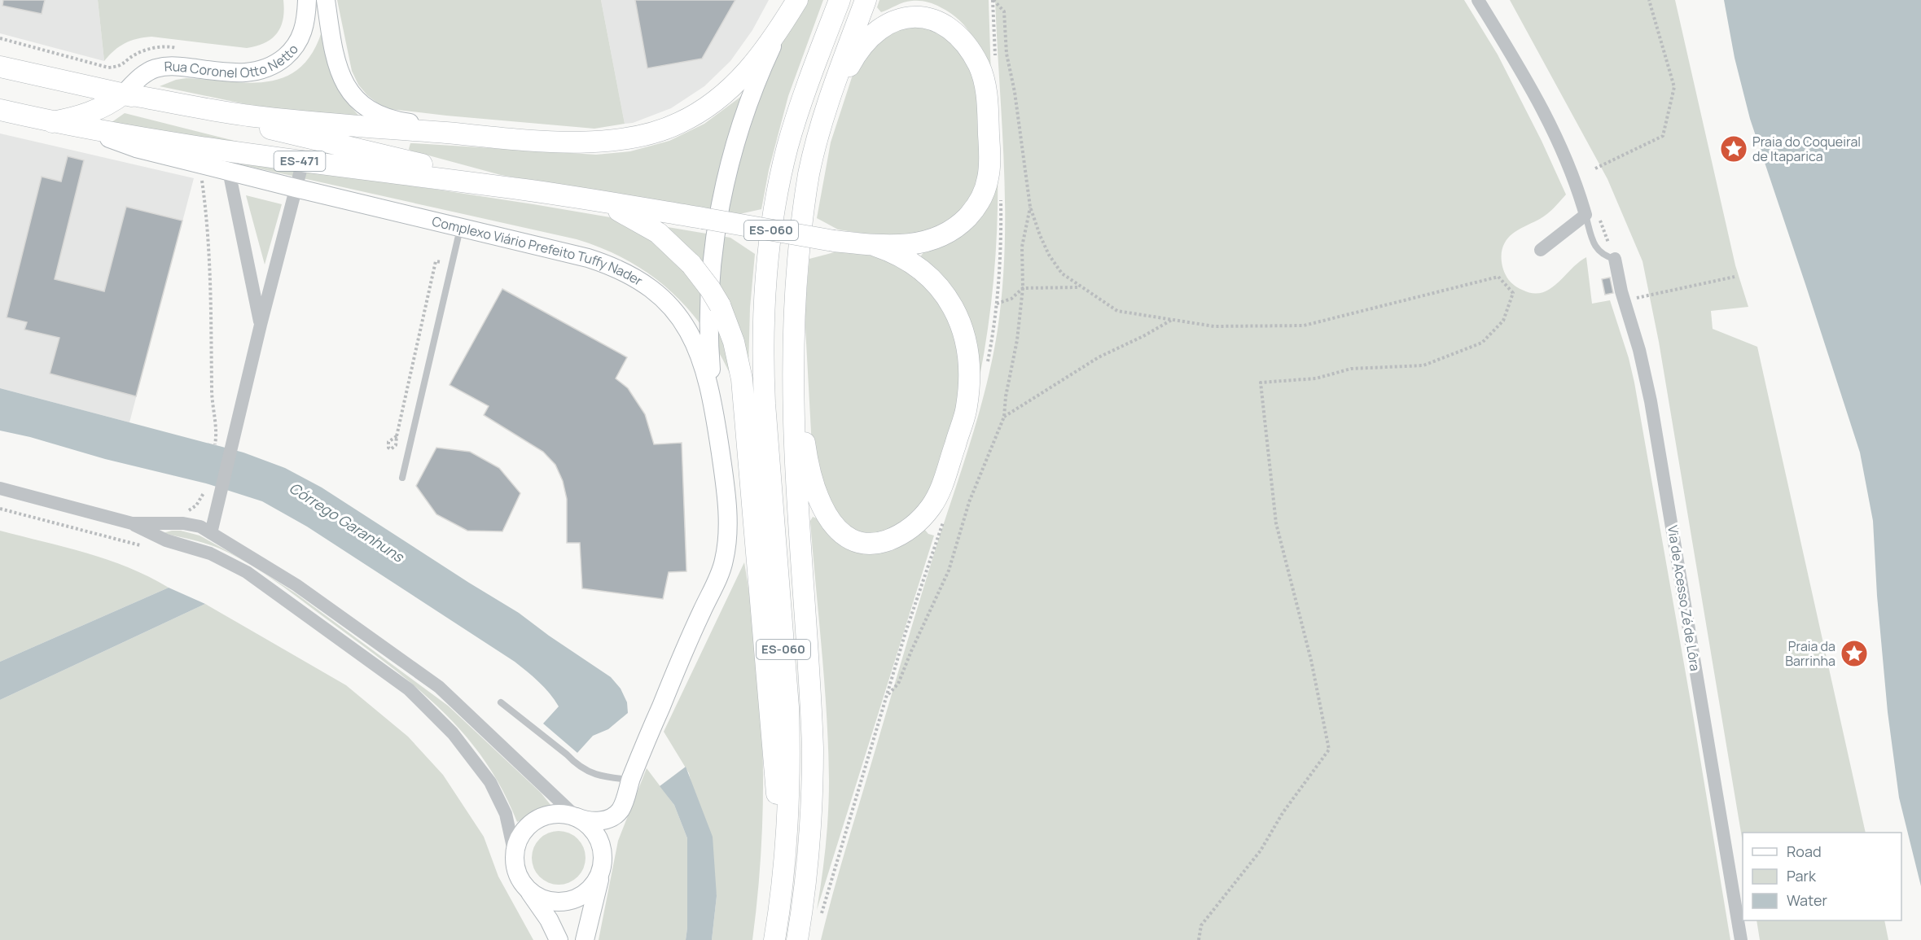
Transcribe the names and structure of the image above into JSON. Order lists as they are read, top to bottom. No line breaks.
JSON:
{"streets":{"main road":["Rua Coronel Otto Netto","ES-471","ES-060","Complexo Viário Prefeito Tuffy Nader"],"street":["Via de Acesso Zé de Lôra"]},"crossings":[["Rua Coronel Otto Netto","ES-471"],["ES-471","Complexo Viário Prefeito Tuffy Nader"]],"water":["Córrego Garanhuns"],"places":{"place":["Praia do Coqueiral de Itaparica","Praia da Barrinha"]},"legend":["Road","Park","Water"]}
